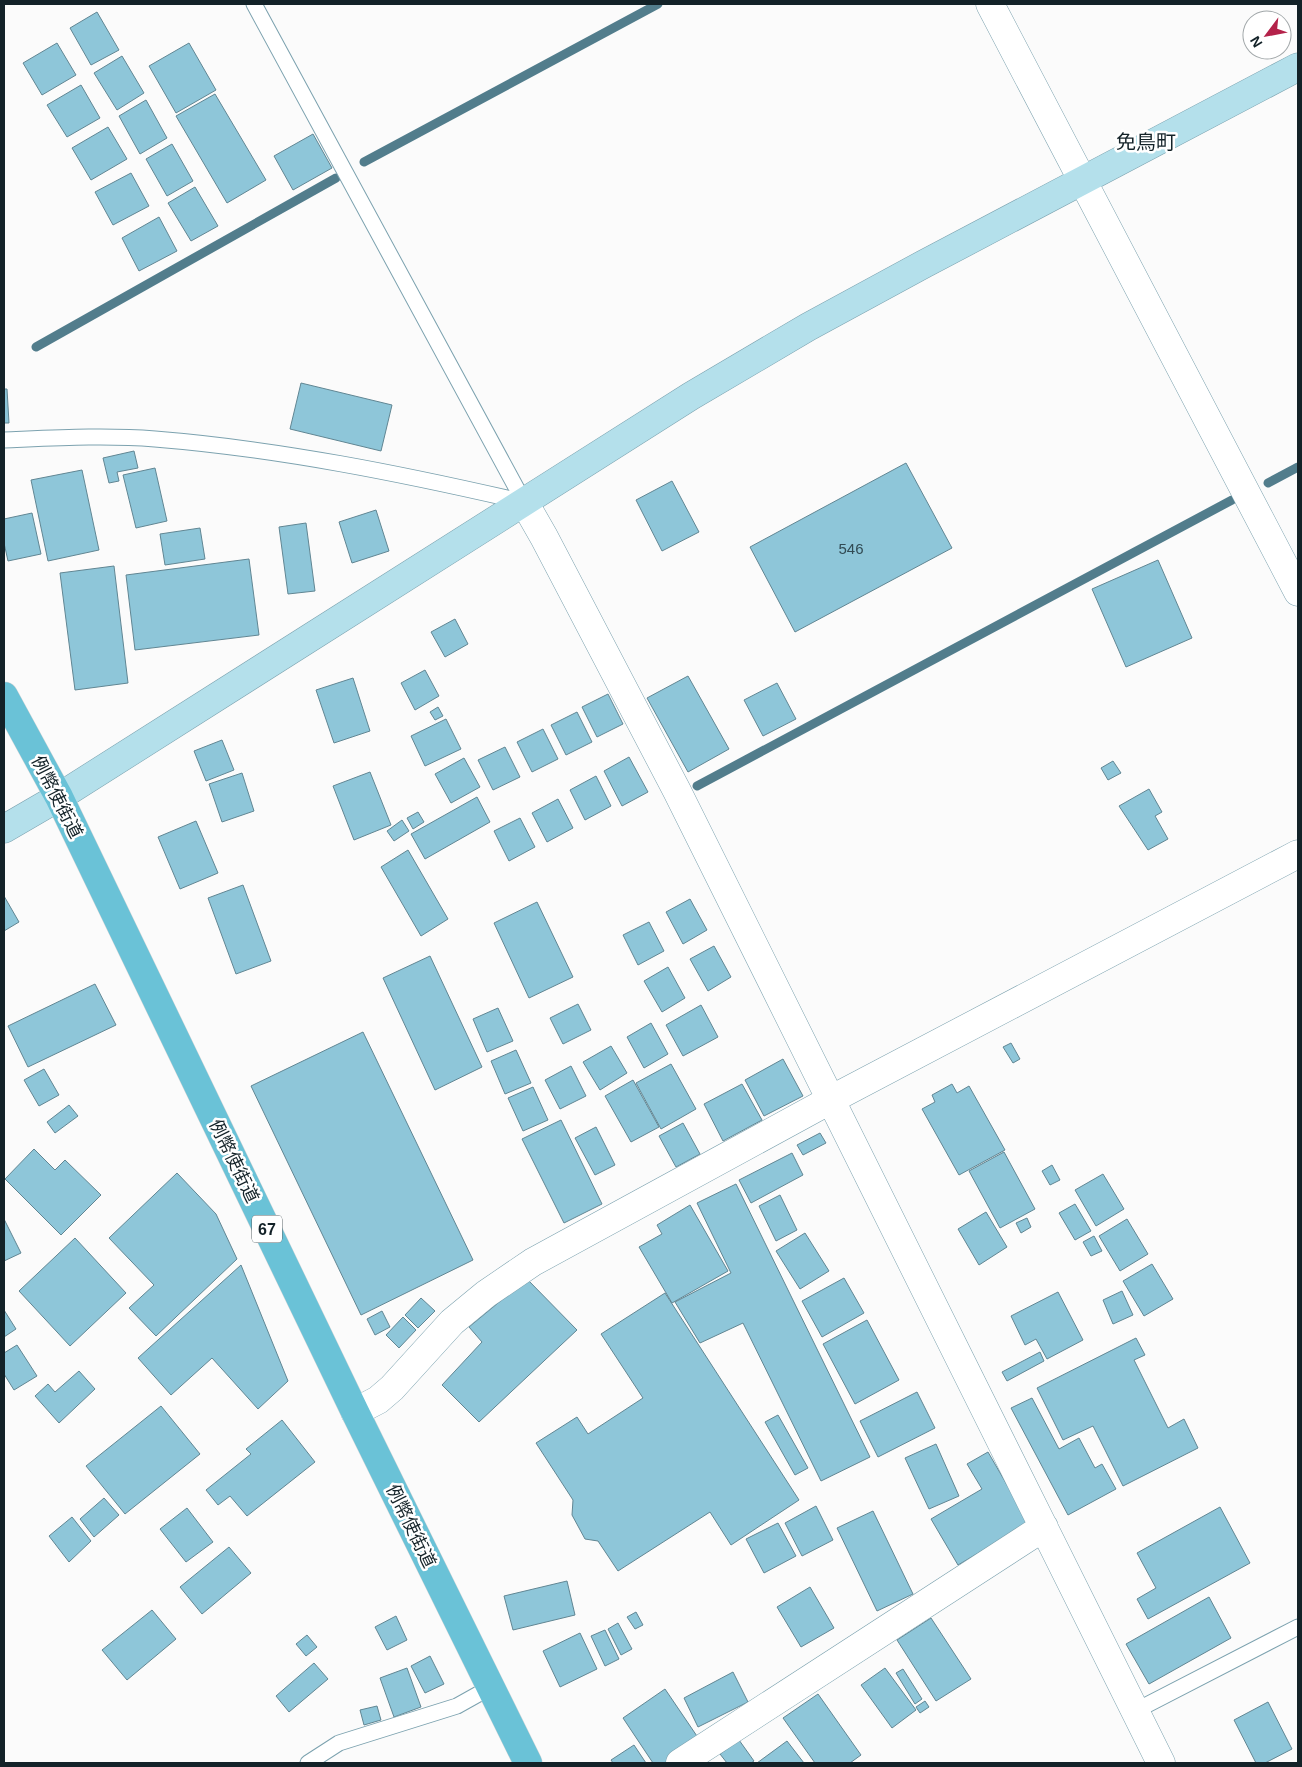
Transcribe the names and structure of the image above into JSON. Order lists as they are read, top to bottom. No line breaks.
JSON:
{"streets":{"main road":["例幣使街道","67"]},"districts":["免鳥町"],"house_numbers":["546"],"north":"bottom left"}
